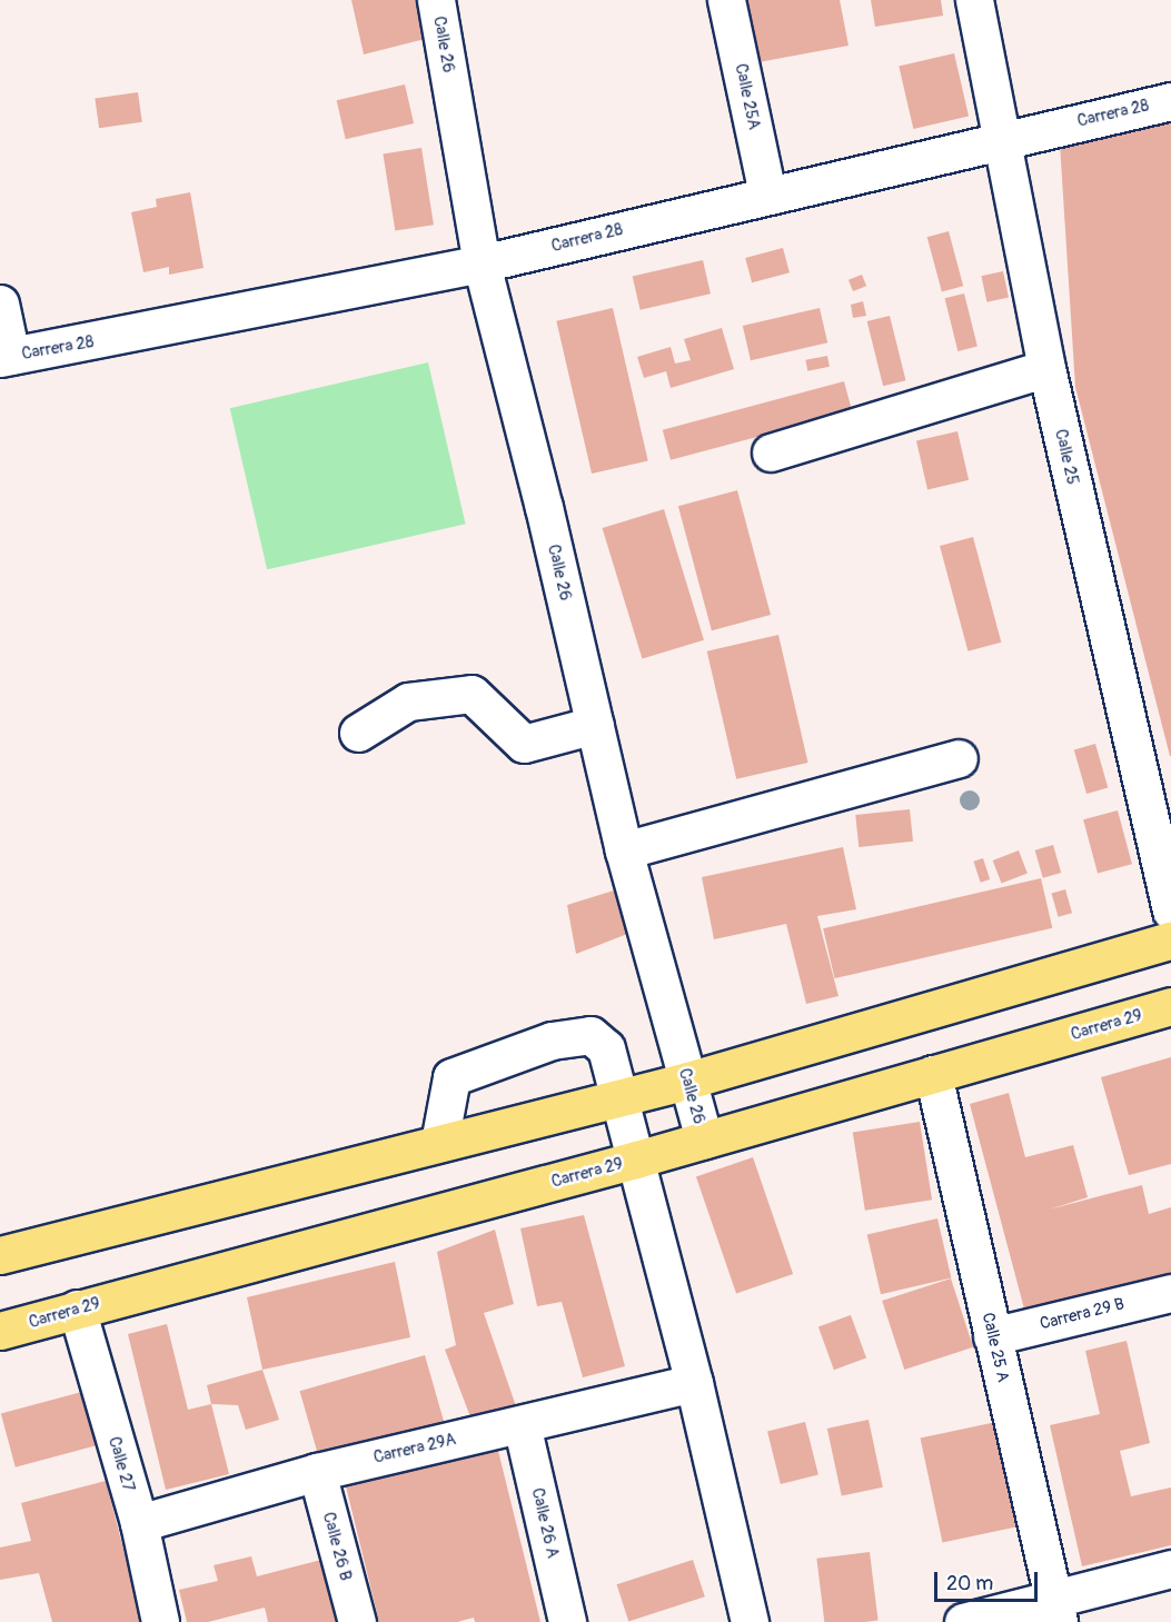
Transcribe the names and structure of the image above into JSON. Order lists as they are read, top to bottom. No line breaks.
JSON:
{"streets":{"main road":["Carrera 29"],"street":["Calle 26","Calle 25A","Carrera 28","Calle 25","Carrera 29 B","Calle 25 A","Carrera 29A","Calle 27","Calle 26 A","Calle 26 B"]},"crossings":[["Calle 26","Carrera 28"],["Calle 26","Carrera 29"],["Calle 25A","Carrera 28"],["Carrera 28","Calle 25"],["Carrera 29","Calle 25 A"],["Carrera 29","Calle 27"],["Carrera 29 B","Calle 25 A"],["Carrera 29A","Calle 27"],["Carrera 29A","Calle 26 A"],["Carrera 29A","Calle 26 B"]],"scale_bar":"20 m"}
